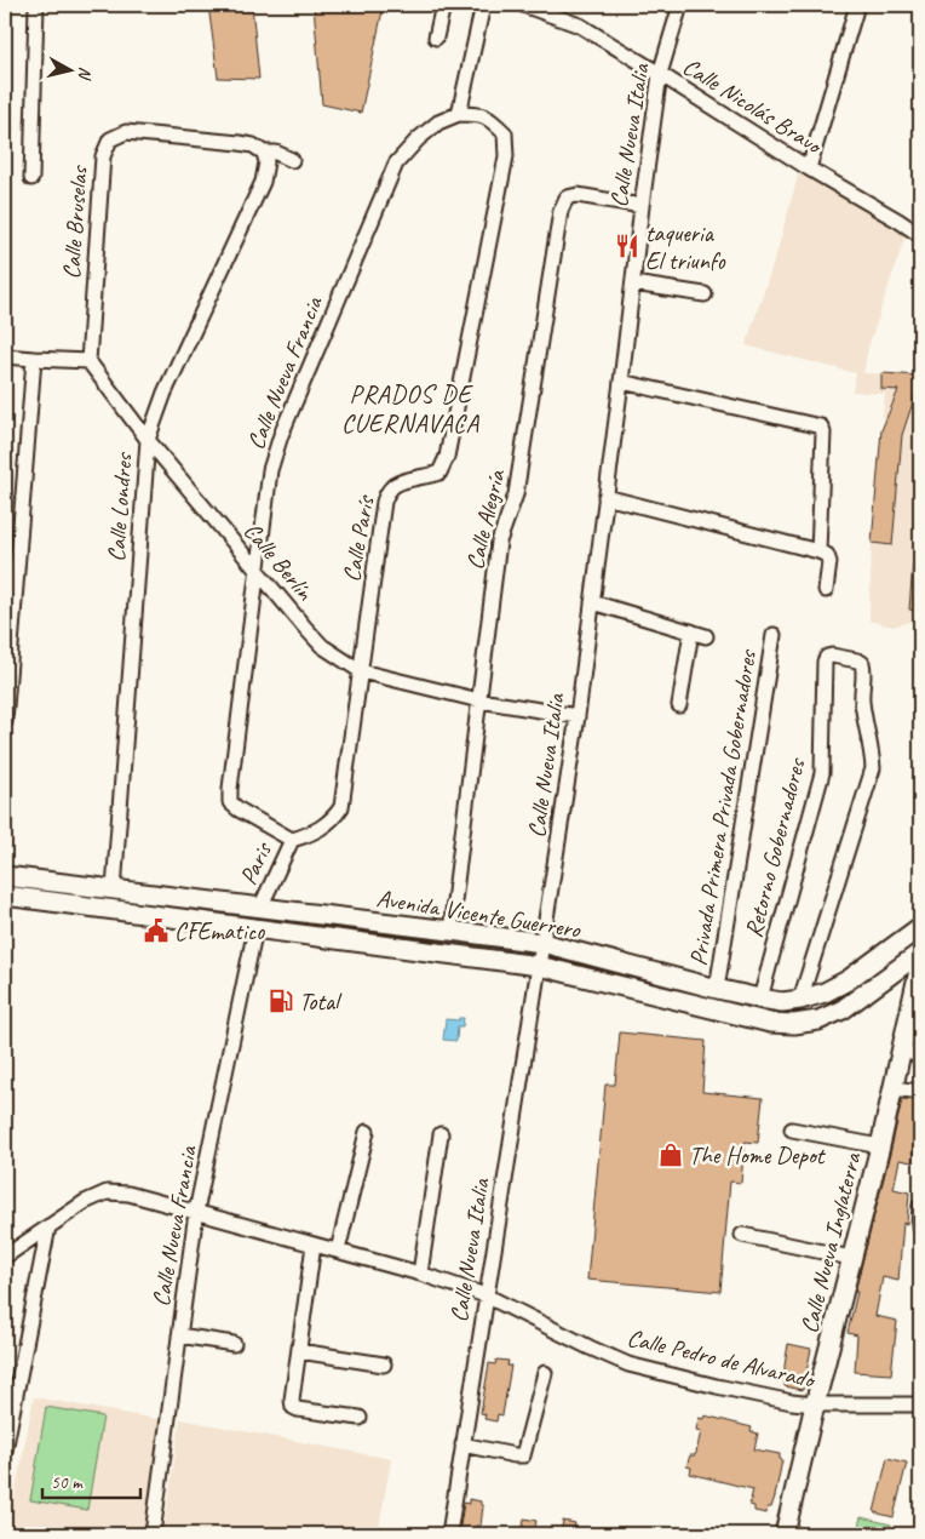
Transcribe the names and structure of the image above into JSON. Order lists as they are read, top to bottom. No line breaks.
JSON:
{"streets":{"main road":["Avenida Vicente Guerrero","Calle Nueva Inglaterra"],"street":["Calle Nicolás Bravo","Calle Nueva Italia","Calle Bruselas","Calle Nueva Francia","Calle Londres","Calle Alegría","Calle París","Calle Berlín","Privada Primera Privada Gobernadores","Retorno Gobernadores","Paris","Calle Pedro de Alvarado"]},"crossings":[["Calle Nicolás Bravo","Calle Nueva Italia"],["Calle Nueva Italia","Calle Alegría"],["Calle Nueva Italia","Calle Berlín"],["Calle Nueva Italia","Avenida Vicente Guerrero"],["Calle Nueva Italia","Calle Pedro de Alvarado"],["Calle Bruselas","Calle Londres"],["Calle Bruselas","Calle Berlín"],["Calle Nueva Francia","Calle París"],["Calle Nueva Francia","Calle Berlín"],["Calle Nueva Francia","Paris"],["Calle Nueva Francia","Avenida Vicente Guerrero"],["Calle Nueva Francia","Calle Pedro de Alvarado"],["Calle Londres","Calle Berlín"],["Calle Londres","Avenida Vicente Guerrero"],["Calle Alegría","Calle Berlín"],["Calle Alegría","Avenida Vicente Guerrero"],["Calle París","Calle Berlín"],["Calle París","Paris"],["Privada Primera Privada Gobernadores","Avenida Vicente Guerrero"],["Retorno Gobernadores","Avenida Vicente Guerrero"],["Paris","Avenida Vicente Guerrero"],["Calle Nueva Inglaterra","Calle Pedro de Alvarado"]],"districts":["PRADOS DE CUERNAVACA"],"places":{"restaurant":["taqueria El triunfo"],"public building":["CFEmatico"],"fuel station":["Total"],"shop":["The Home Depot"]},"scale_bar":"50 m","north":"right"}
